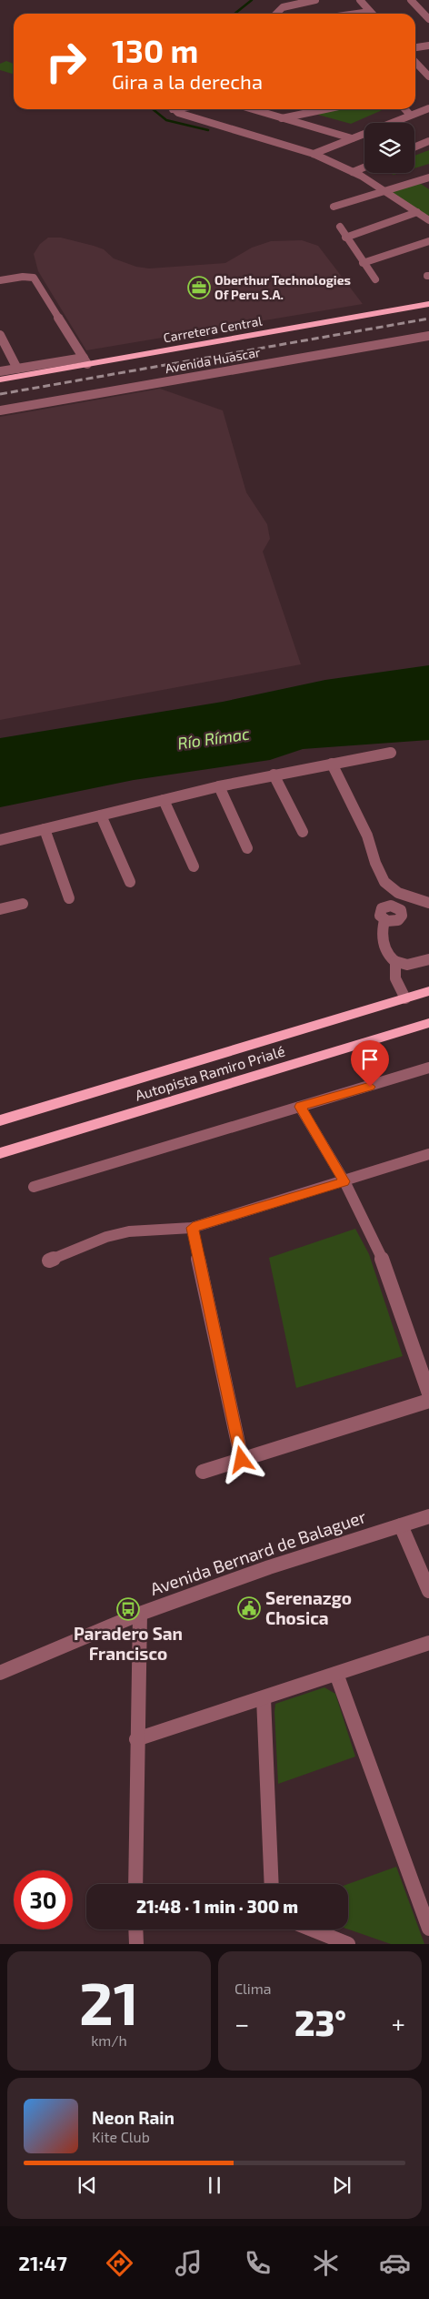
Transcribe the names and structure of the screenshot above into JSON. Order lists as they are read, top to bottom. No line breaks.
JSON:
{"streets":{"highway":["Carretera Central","Autopista Ramiro Prialé"],"street":["Avenida Huascar","Avenida Bernard de Balaguer"]},"water":["Río Rímac"],"places":{"office":["Oberthur Technologies Of Peru S.A."],"public building":["Serenazgo Chosica"],"bus stop":["Paradero San Francisco"]},"page":{"turn":["130 m","Gira a la derecha"],"limit":"30","trip":"21:48 · 1 min · 300 m","tile":[["21","km/h"],"Clima"],"heat":["−","23°","+"],"song":["Neon Rain","Kite Club"],"tabs":"21:47"}}
